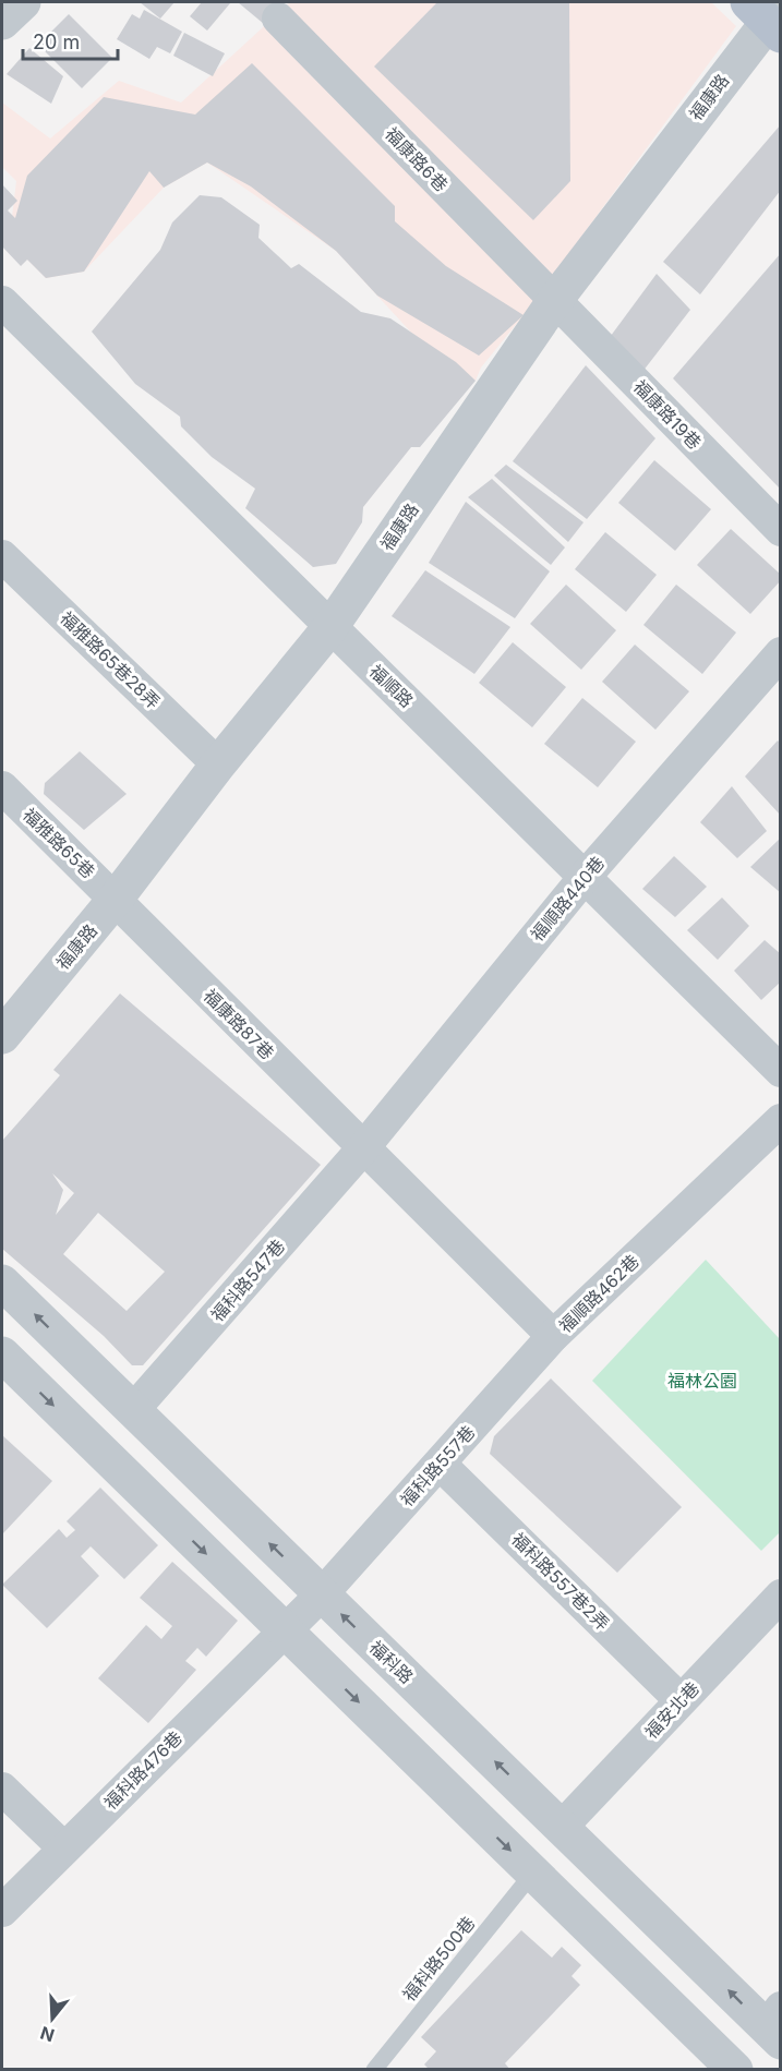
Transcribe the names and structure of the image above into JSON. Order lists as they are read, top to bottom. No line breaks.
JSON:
{"streets":{"street":["福康路","福康路6巷","福康路19巷","福雅路65巷28弄","福順路","福雅路65巷","福順路440巷","福康路87巷","福科路547巷","福順路462巷","福科路557巷","福科路557巷2弄","福科路","福安北巷","福科路476巷"],"lane":["福科路500巷"]},"crossings":[["福康路","福康路6巷"],["福康路","福康路19巷"],["福康路","福雅路65巷28弄"],["福康路","福順路"],["福康路","福雅路65巷"],["福康路","福康路87巷"],["福康路6巷","福康路19巷"],["福順路","福順路440巷"],["福雅路65巷","福康路87巷"],["福順路440巷","福康路87巷"],["福順路440巷","福科路547巷"],["福順路440巷","福順路462巷"],["福康路87巷","福科路547巷"],["福康路87巷","福順路462巷"],["福科路547巷","福順路462巷"],["福科路547巷","福科路"],["福順路462巷","福科路557巷"],["福科路557巷","福科路557巷2弄"],["福科路557巷","福科路"],["福科路557巷","福科路476巷"],["福科路557巷2弄","福安北巷"],["福科路","福安北巷"]],"parks":["福林公園"],"scale_bar":"20 m","north":"bottom"}
